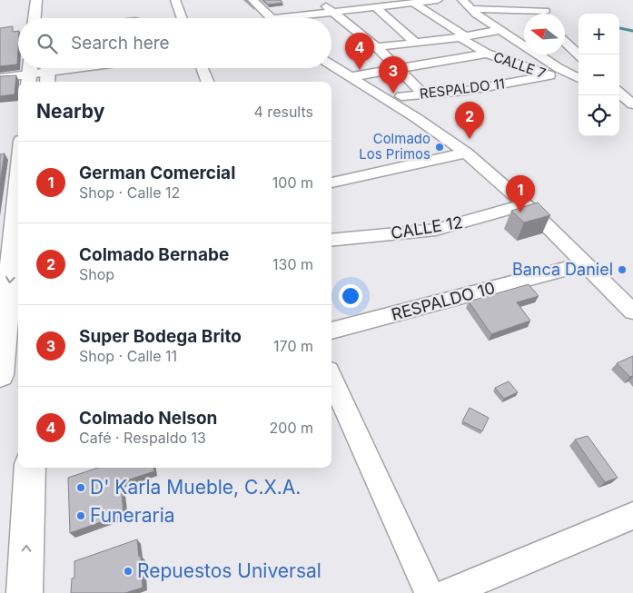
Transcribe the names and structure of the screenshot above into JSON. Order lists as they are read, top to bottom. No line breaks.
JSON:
{"streets":{"street":["CALLE 7","RESPALDO 11","CALLE 12","RESPALDO 10"]},"crossings":[["CALLE 7","RESPALDO 11"]],"places":["Colmado Los Primos","Banca Daniel","D' Karla Mueble, C.X.A.","Funeraria","Repuestos Universal"],"north":"left","page":{"map_buttons":["+","−"],"search":"Search here","pins":["4","3","2","1"],"heading":["Nearby","4 results"],"list":[{"mark":"1","name":"German Comercial","note":"Shop · Calle 12","value":"100 m"},{"mark":"2","name":"Colmado Bernabe","note":"Shop","value":"130 m"},{"mark":"3","name":"Super Bodega Brito","note":"Shop · Calle 11","value":"170 m"},{"mark":"4","name":"Colmado Nelson","note":"Café · Respaldo 13","value":"200 m"}]}}
